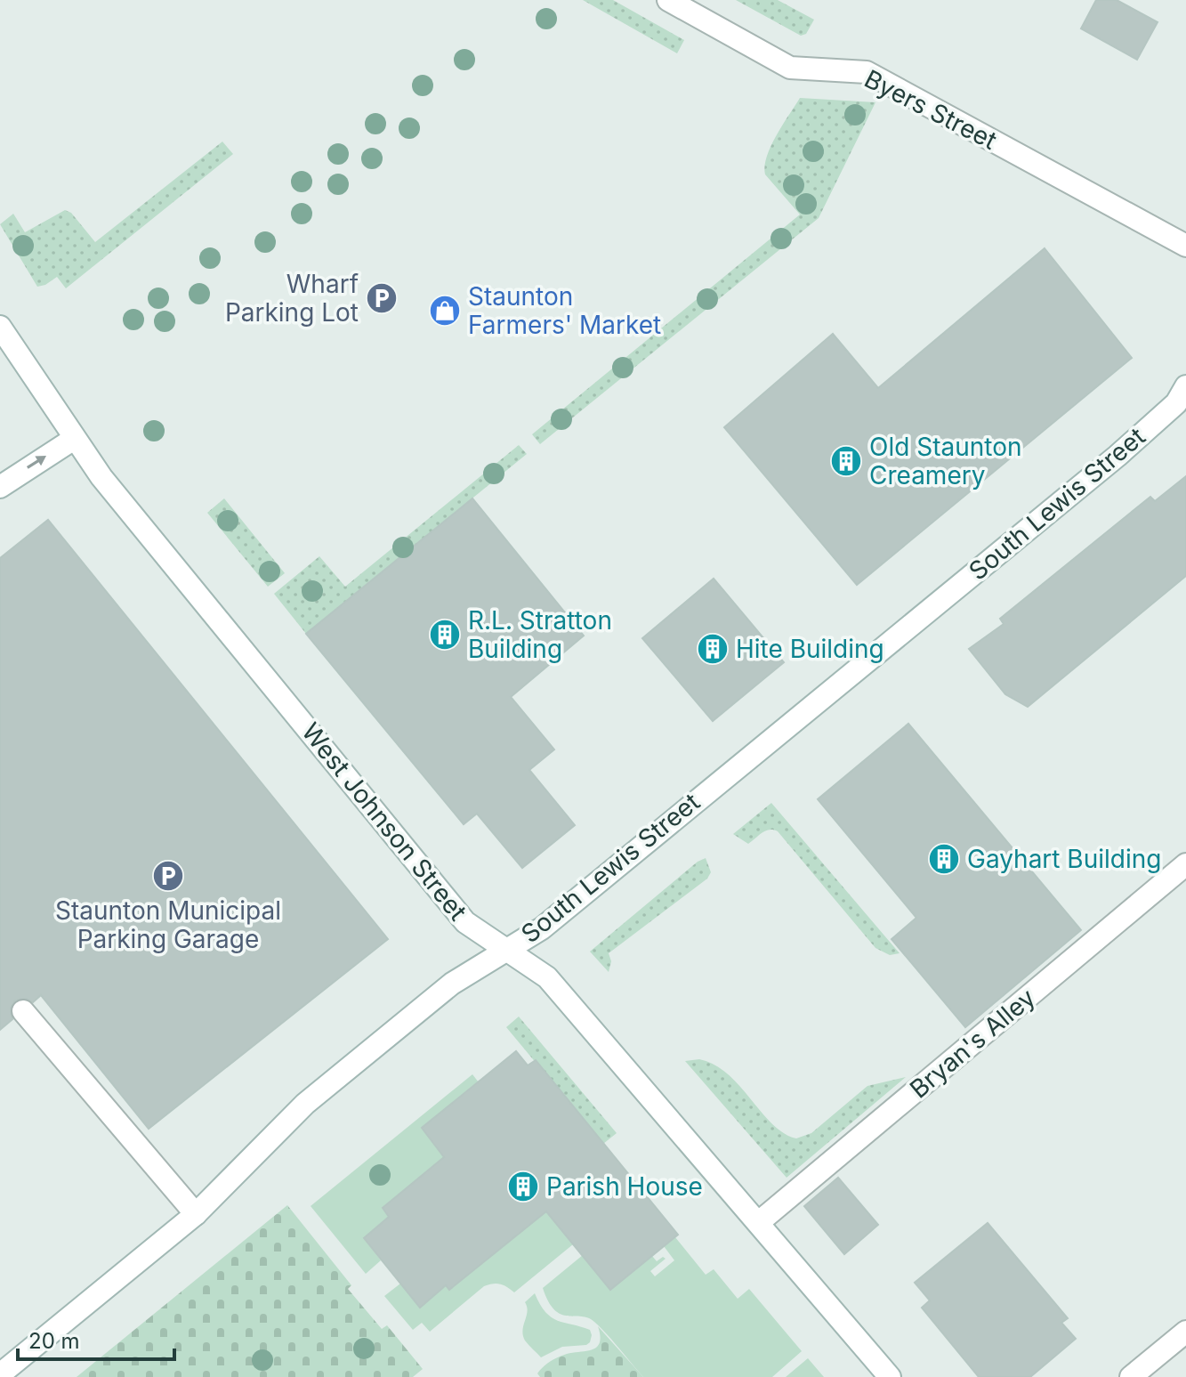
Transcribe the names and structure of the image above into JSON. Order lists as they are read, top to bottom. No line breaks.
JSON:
{"streets":{"main road":["Byers Street","South Lewis Street","West Johnson Street","Bryan's Alley"]},"crossings":[["South Lewis Street","West Johnson Street"],["West Johnson Street","Bryan's Alley"]],"places":{"parking":["Wharf Parking Lot","Staunton Municipal Parking Garage"],"shop":["Staunton Farmers' Market"],"building":["Old Staunton Creamery","R.L. Stratton Building","Hite Building","Gayhart Building","Parish House"]},"scale_bar":"20 m"}
